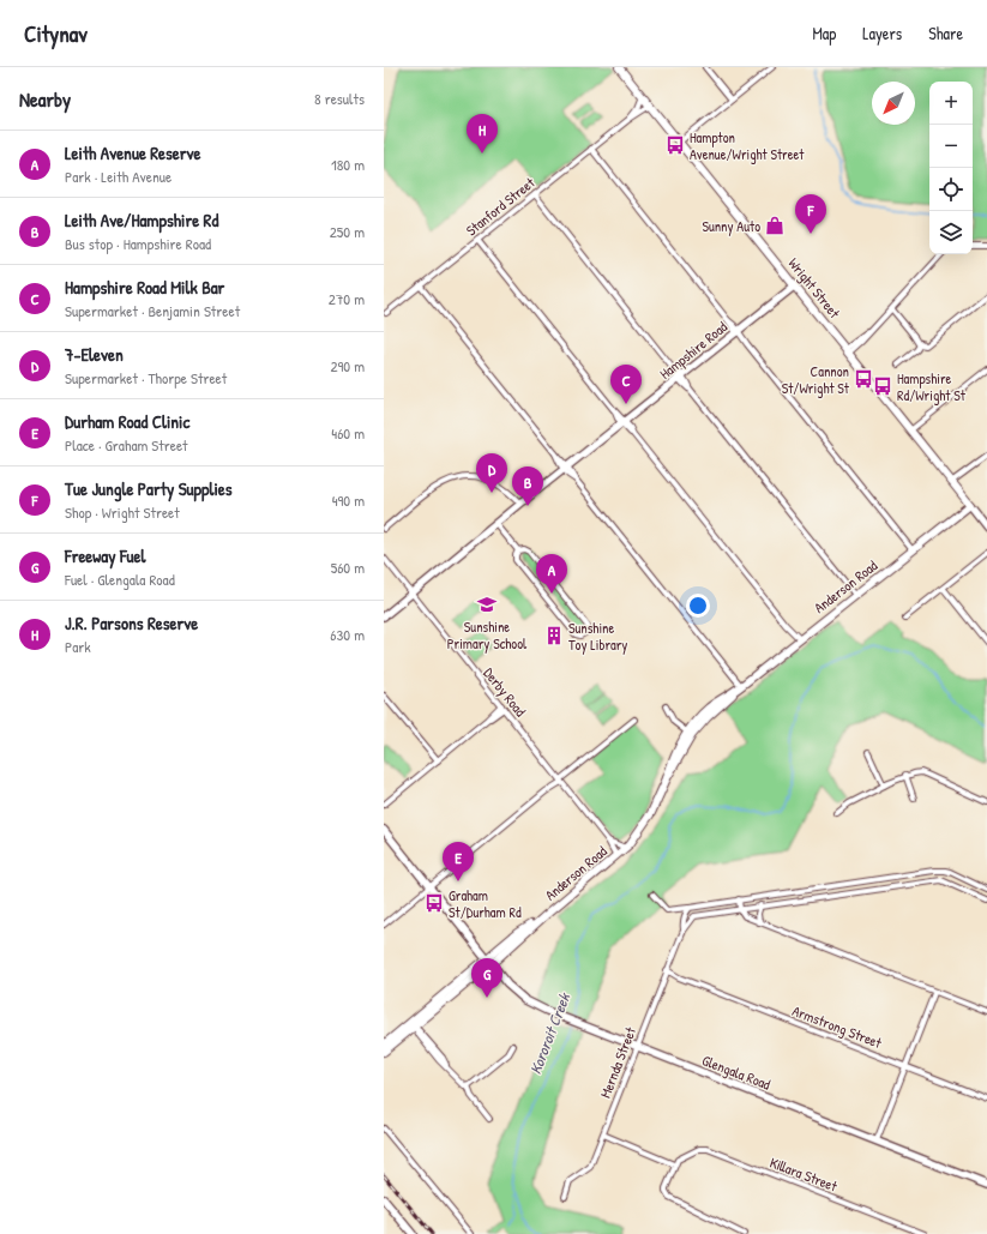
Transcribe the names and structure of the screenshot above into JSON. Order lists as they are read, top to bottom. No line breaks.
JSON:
{"streets":{"main road":["Wright Street","Anderson Road"],"street":["Stanford Street","Hampshire Road","Derby Road","Armstrong Street","Mernda Street","Glengala Road","Killara Street"]},"crossings":[["Stanford Street","Wright Street"],["Wright Street","Hampshire Road"],["Wright Street","Anderson Road"],["Hampshire Road","Derby Road"],["Anderson Road","Derby Road"],["Anderson Road","Glengala Road"],["Armstrong Street","Mernda Street"],["Mernda Street","Glengala Road"]],"water":["Kororoit Creek"],"places":{"bus stop":["Hampton Avenue/Wright Street","Cannon St/Wright St","Hampshire Rd/Wright St","Graham St/Durham Rd"],"shop":["Sunny Auto"],"school or university":["Sunshine Primary School"],"building":["Sunshine Toy Library"]},"north":"bottom left","page":{"header":"Citynav","nav":["Map","Layers","Share"],"heading":["Nearby","8 results"],"map_buttons":["+","−"],"pins":["H","F","C","D","B","A","E","G"],"list":[{"mark":"A","name":"Leith Avenue Reserve","note":"Park · Leith Avenue","value":"180 m"},{"mark":"B","name":"Leith Ave/Hampshire Rd","note":"Bus stop · Hampshire Road","value":"250 m"},{"mark":"C","name":"Hampshire Road Milk Bar","note":"Supermarket · Benjamin Street","value":"270 m"},{"mark":"D","name":"7-Eleven","note":"Supermarket · Thorpe Street","value":"290 m"},{"mark":"E","name":"Durham Road Clinic","note":"Place · Graham Street","value":"460 m"},{"mark":"F","name":"Tue Jungle Party Supplies","note":"Shop · Wright Street","value":"490 m"},{"mark":"G","name":"Freeway Fuel","note":"Fuel · Glengala Road","value":"560 m"},{"mark":"H","name":"J.R. Parsons Reserve","note":"Park","value":"630 m"}]}}
